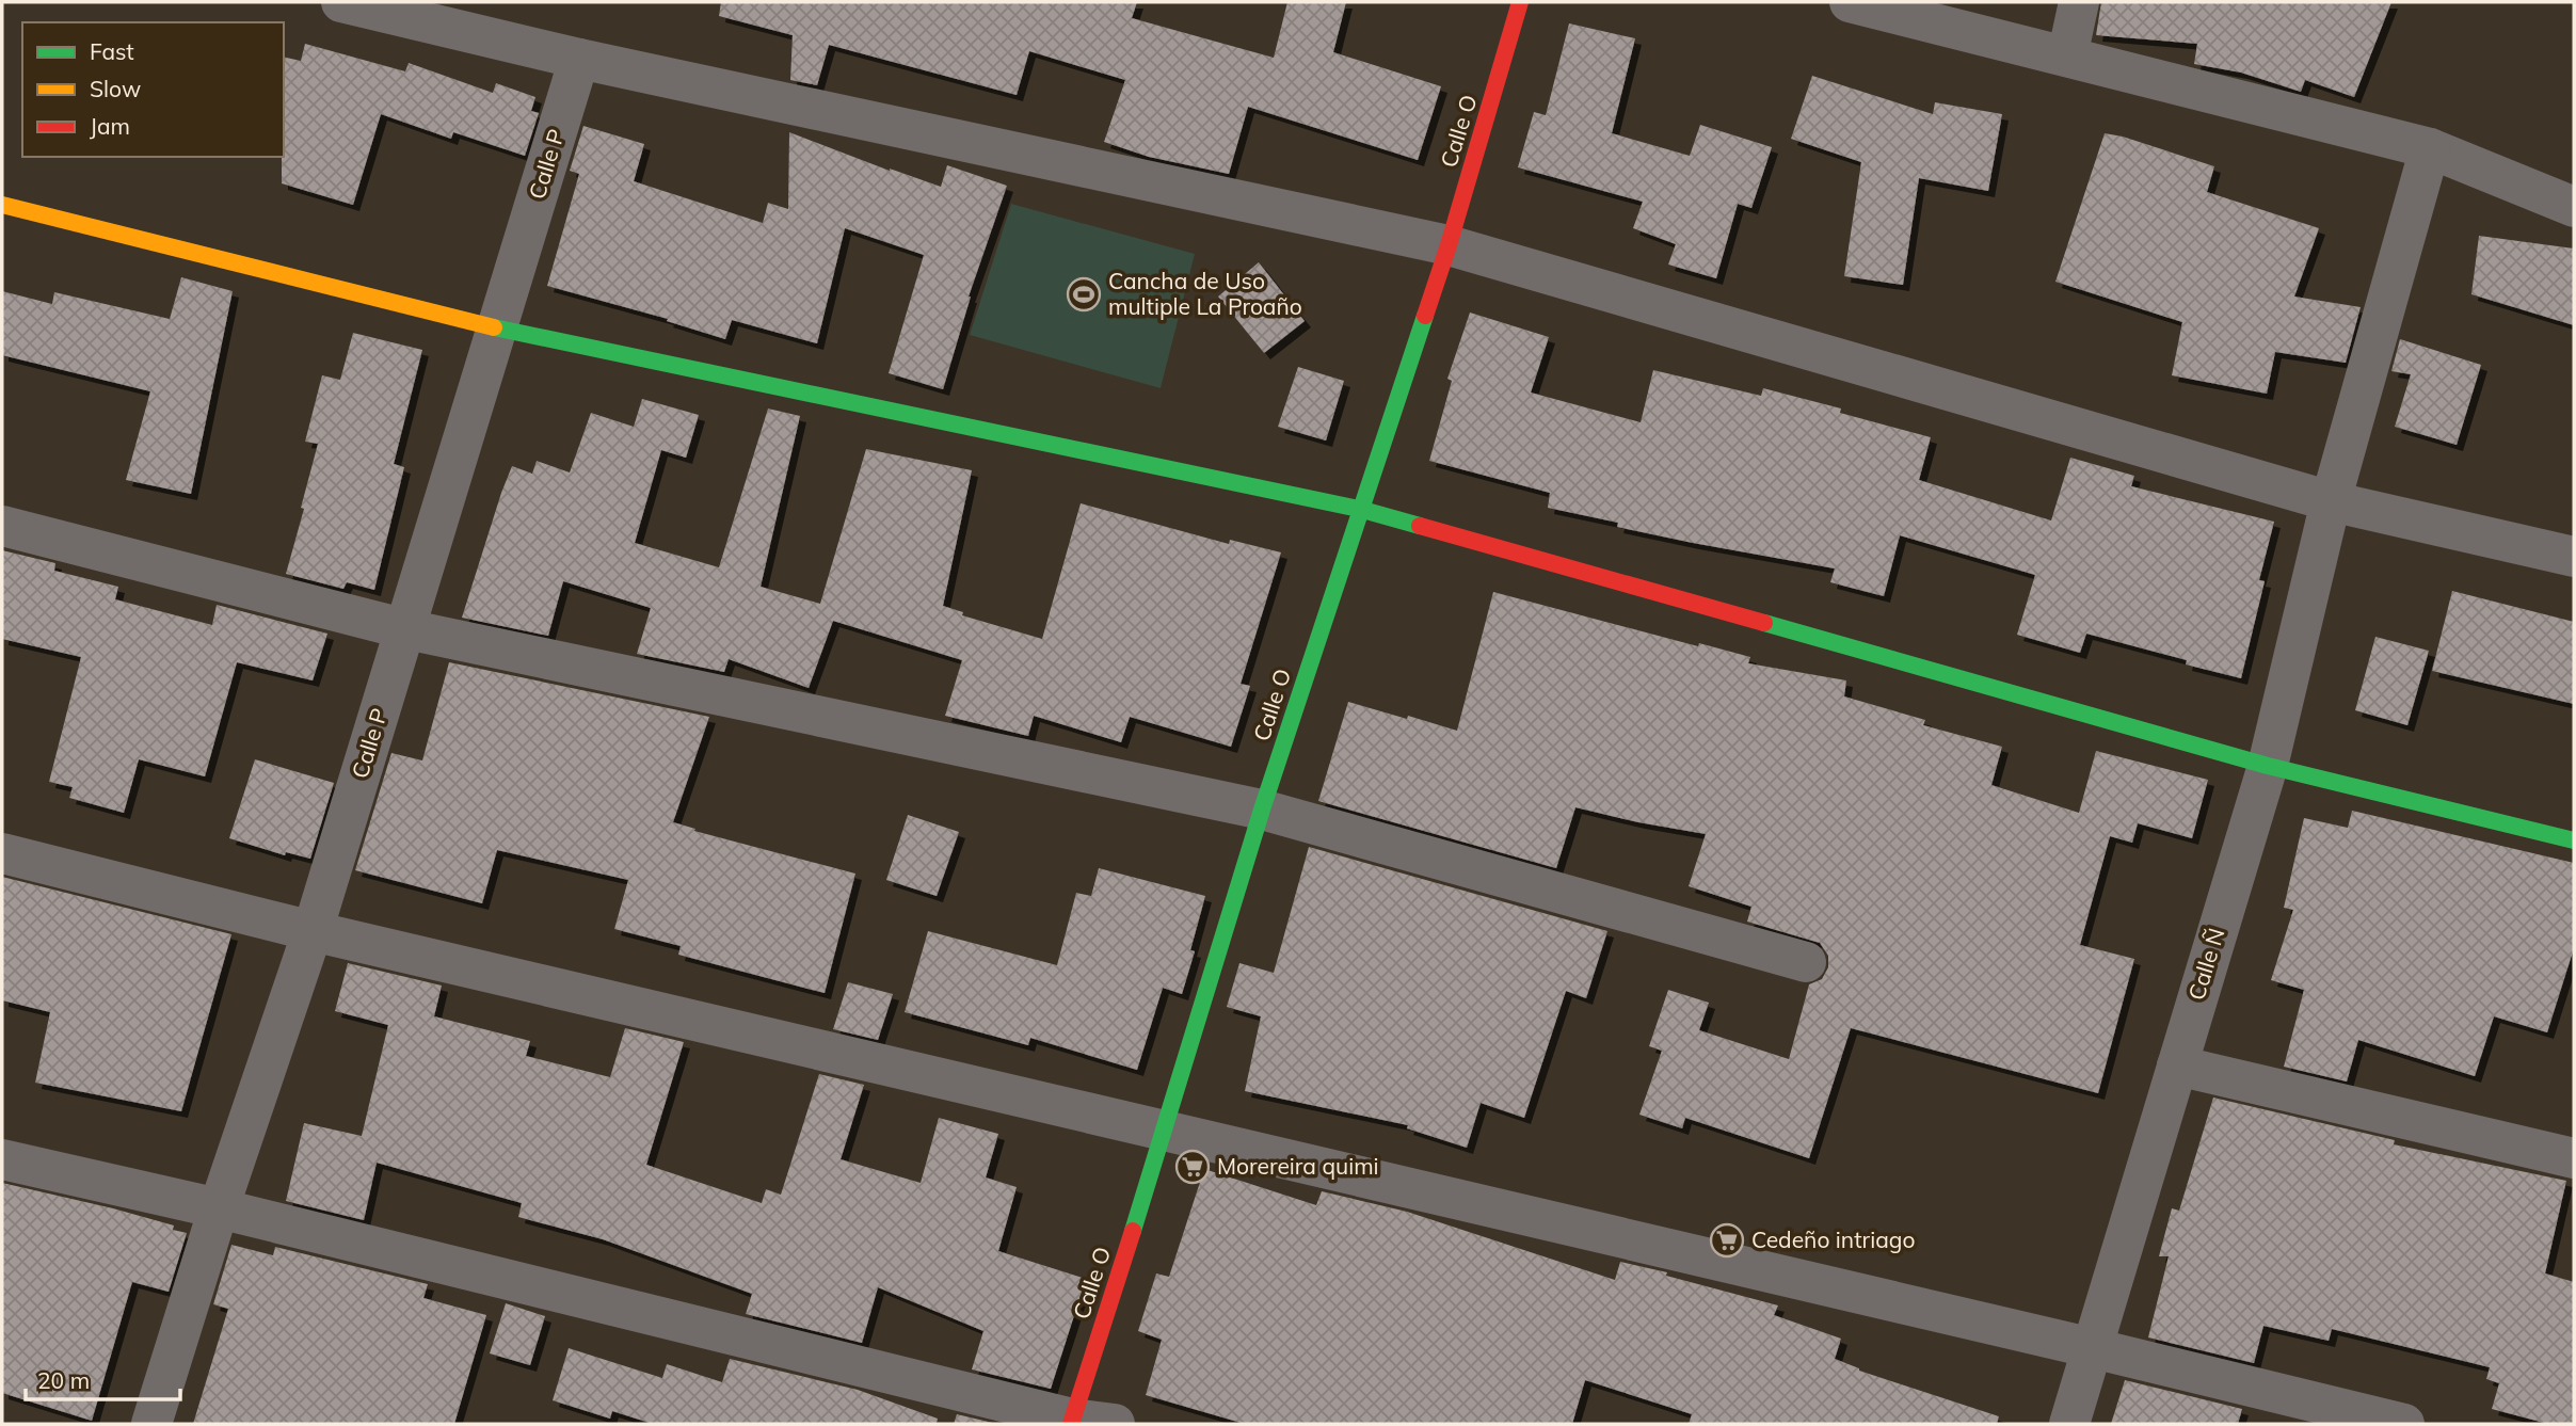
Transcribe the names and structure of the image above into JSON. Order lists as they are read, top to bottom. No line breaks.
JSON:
{"streets":{"street":["Calle O","Calle P","Calle Ñ"]},"places":{"sports":["Cancha de Uso multiple La Proaño"],"supermarket":["Morereira quimi","Cedeño intriago"]},"legend":["Fast","Slow","Jam"],"scale_bar":"20 m"}
